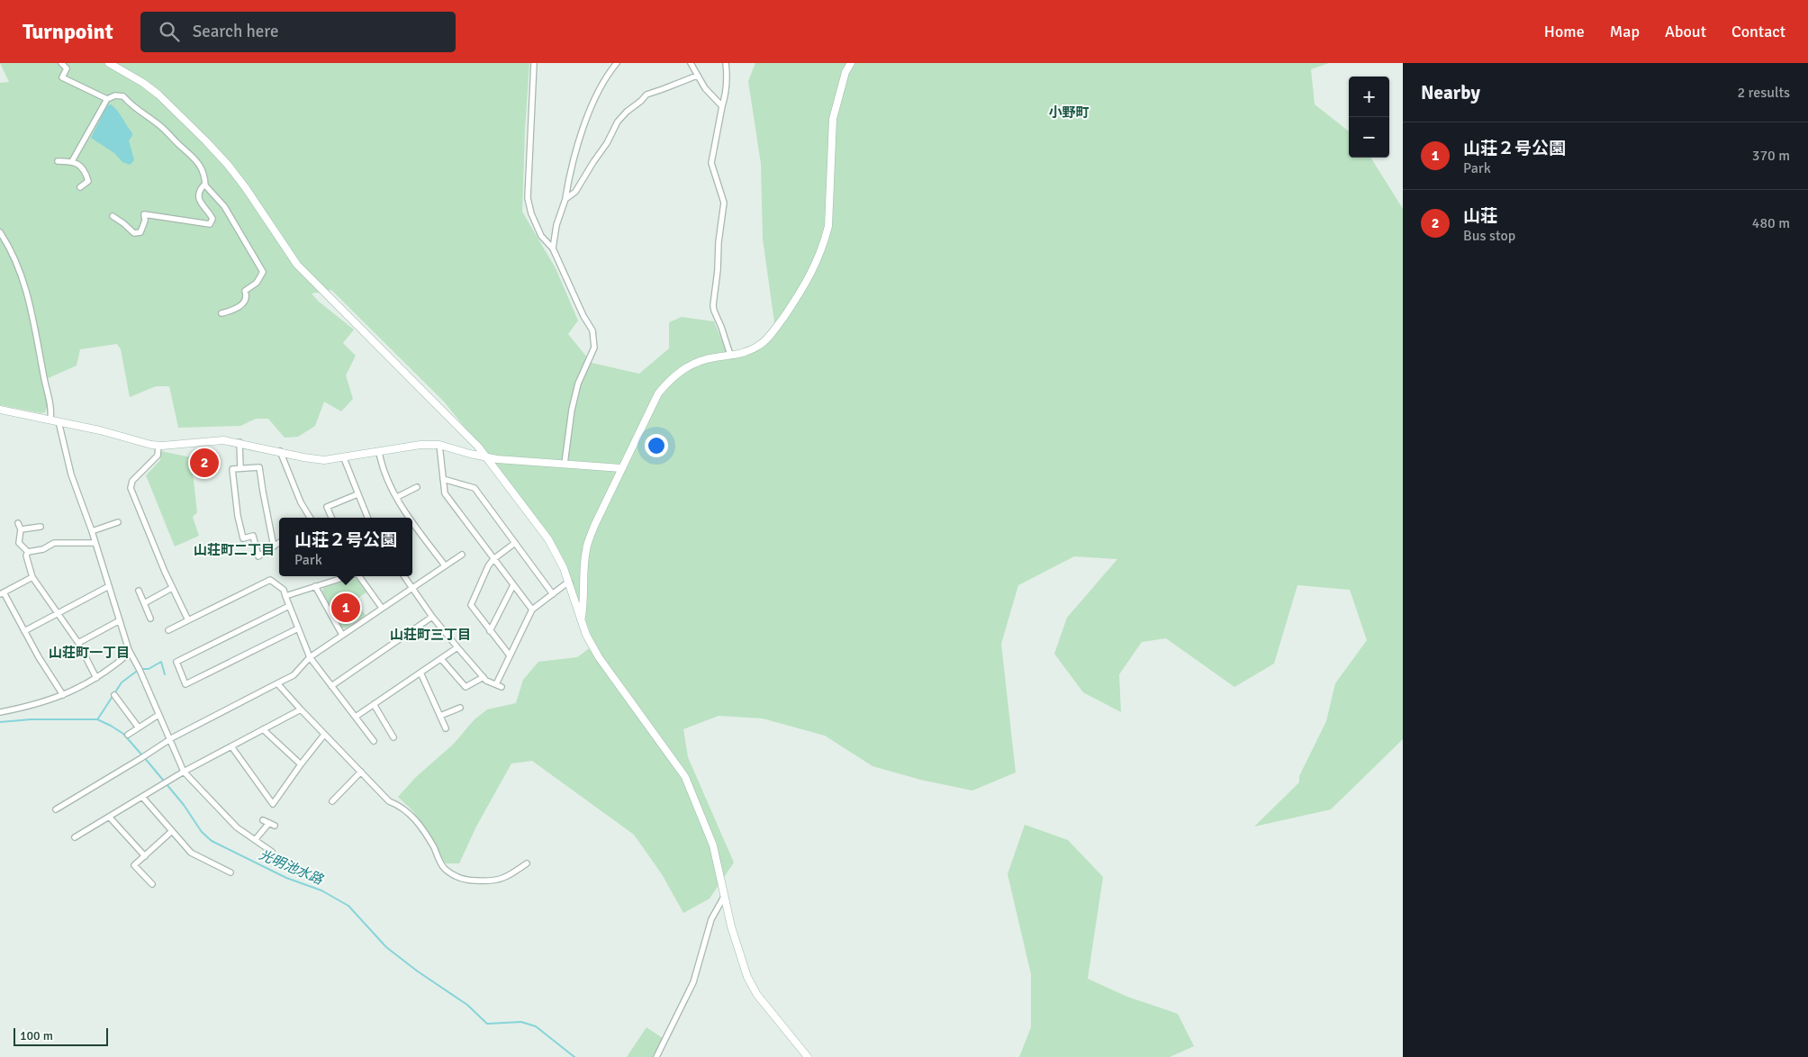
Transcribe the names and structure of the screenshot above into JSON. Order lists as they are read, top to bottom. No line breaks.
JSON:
{"districts":["小野町","山荘町二丁目","山荘町三丁目","山荘町一丁目"],"water":["光明池水路"],"scale_bar":"100 m","page":{"header":"Turnpoint","search":"Search here","nav":["Home","Map","About","Contact"],"heading":["Nearby","2 results"],"map_buttons":["+","−"],"list":[{"mark":"1","name":"山荘２号公園","note":"Park","value":"370 m"},{"mark":"2","name":"山荘","note":"Bus stop","value":"480 m"}],"pins":["2","1"],"popup":["山荘２号公園","Park"],"scale":"100 m"}}
